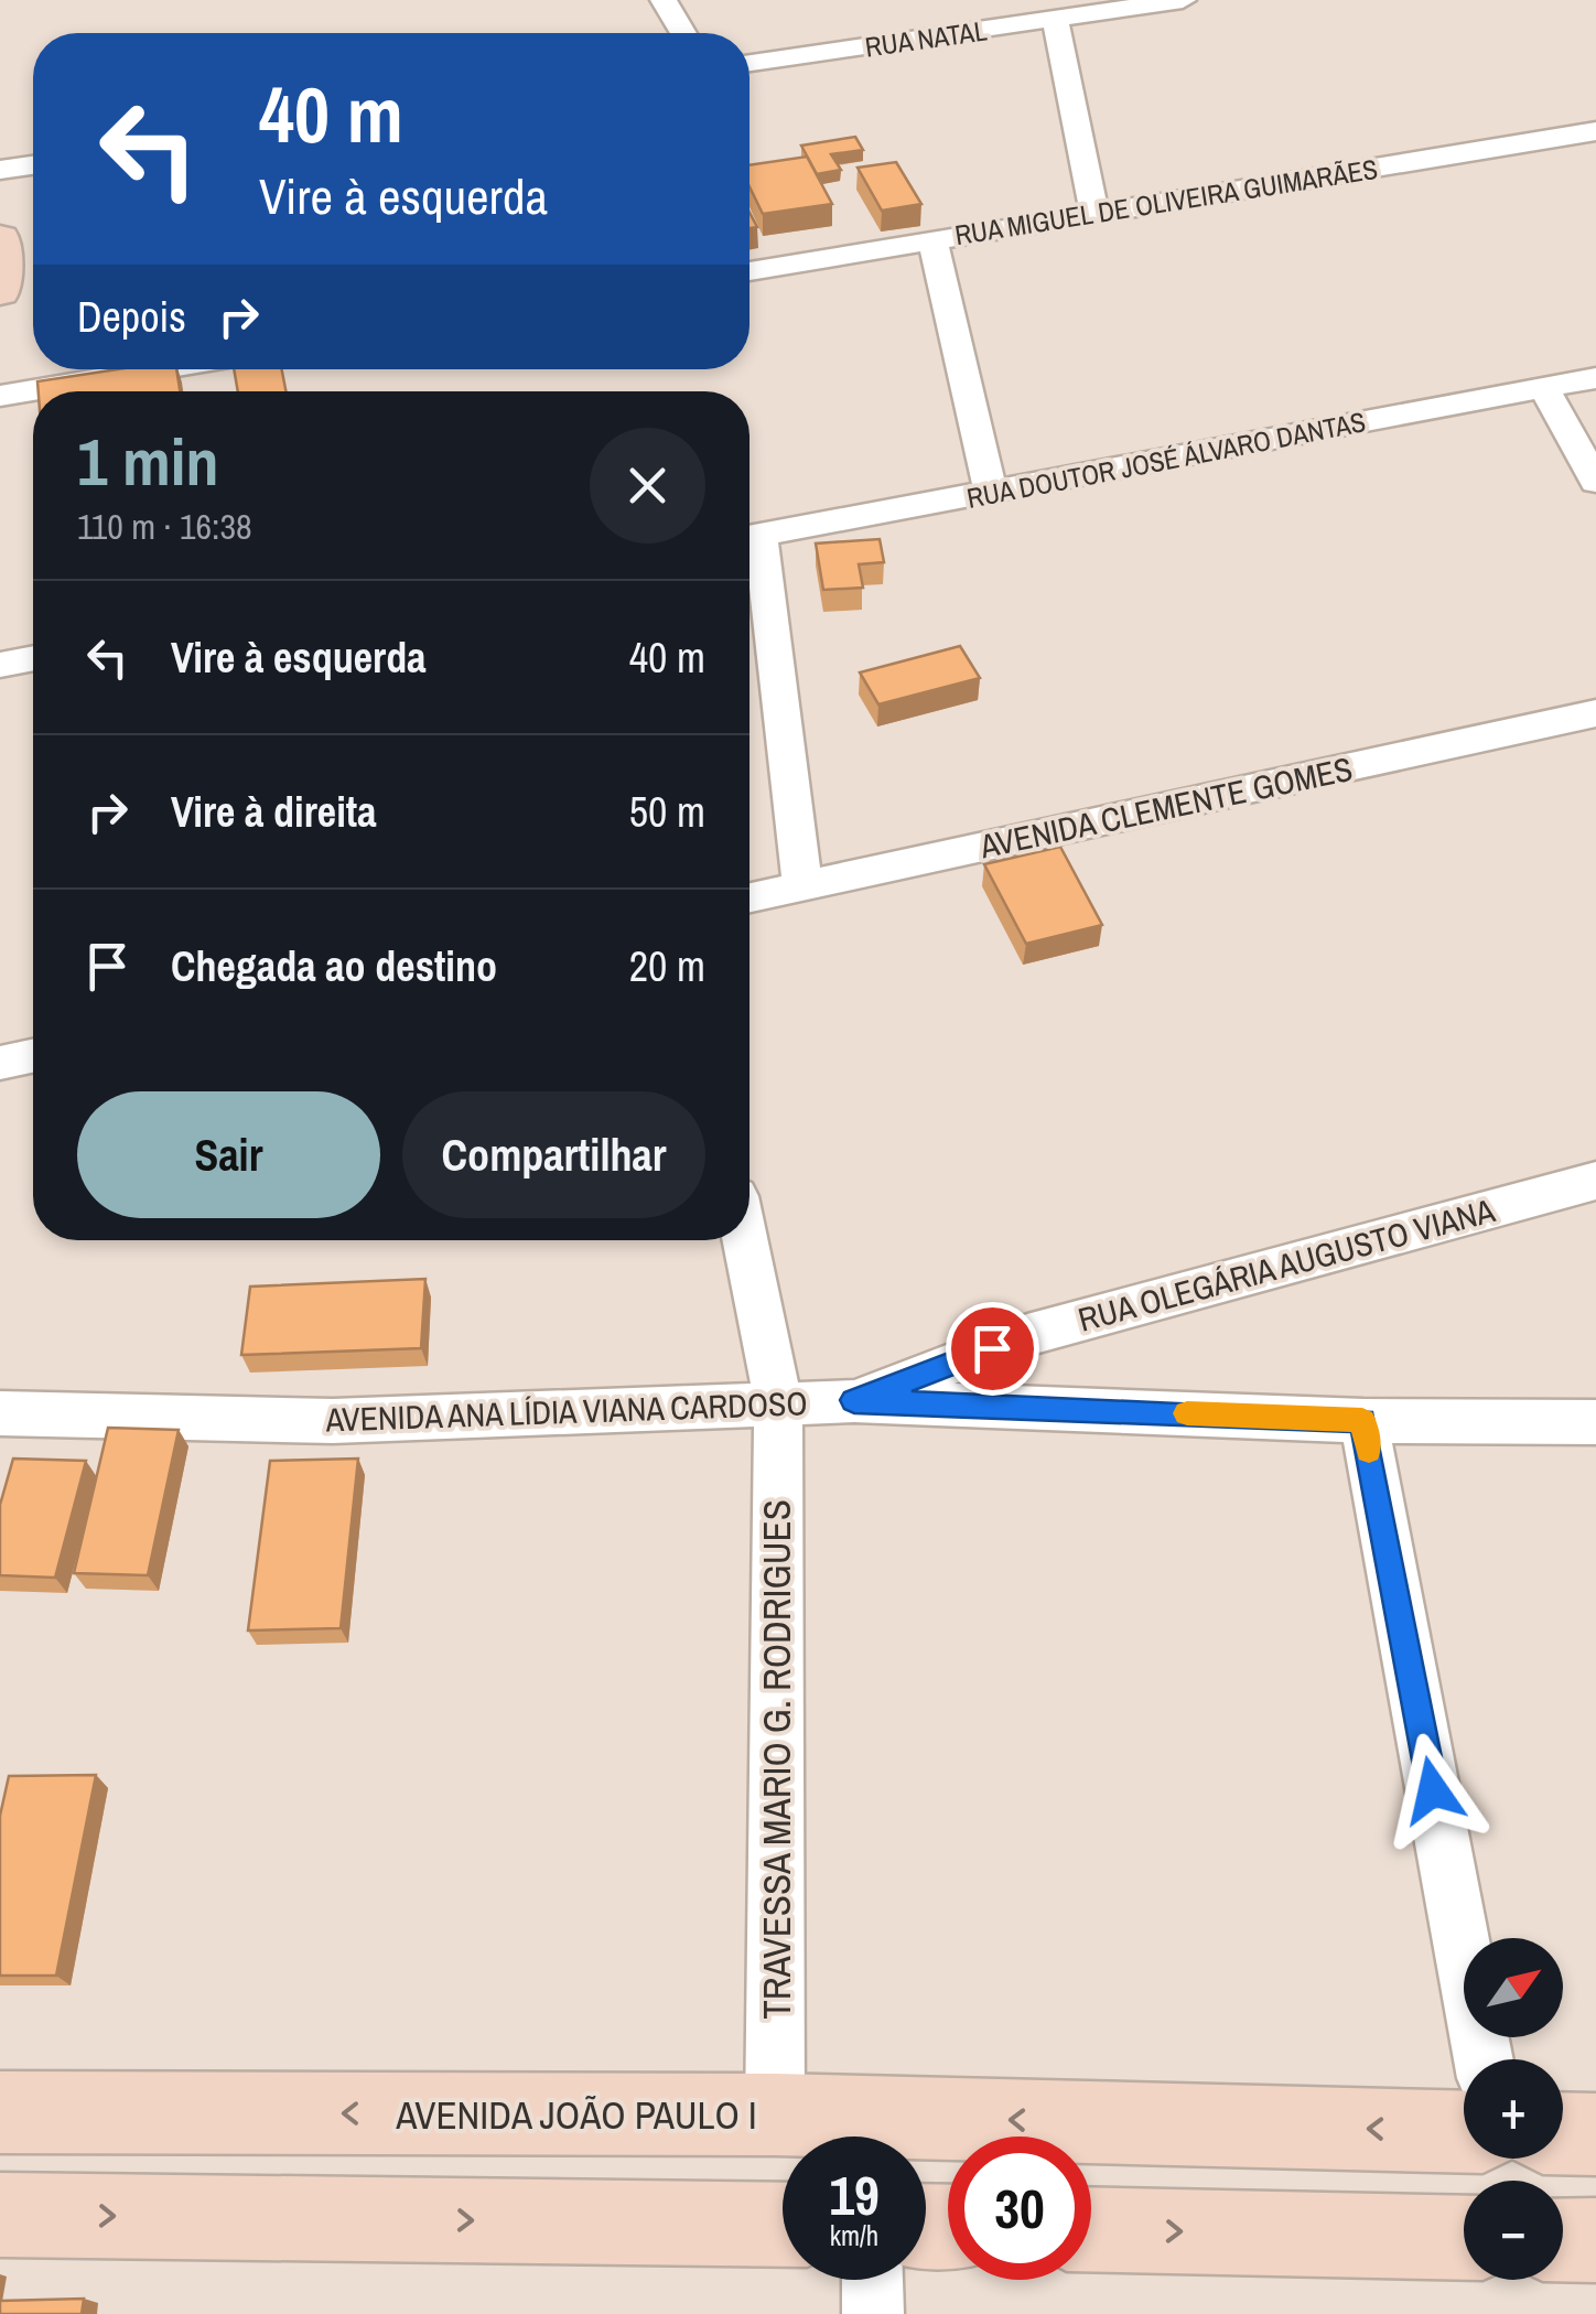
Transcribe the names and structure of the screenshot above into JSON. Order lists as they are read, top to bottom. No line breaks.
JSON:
{"streets":{"main road":["AVENIDA JOÃO PAULO I"],"street":["RUA NATAL","RUA MIGUEL DE OLIVEIRA GUIMARÃES","RUA DOUTOR JOSÉ ÁLVARO DANTAS","AVENIDA CLEMENTE GOMES","RUA OLEGÁRIA AUGUSTO VIANA","AVENIDA ANA LÍDIA VIANA CARDOSO","TRAVESSA MARIO G. RODRIGUES"]},"crossings":[["RUA OLEGÁRIA AUGUSTO VIANA","AVENIDA ANA LÍDIA VIANA CARDOSO"],["AVENIDA ANA LÍDIA VIANA CARDOSO","TRAVESSA MARIO G. RODRIGUES"],["TRAVESSA MARIO G. RODRIGUES","AVENIDA JOÃO PAULO I"]],"north":"top right","page":{"turn":["40 m","Vire à esquerda"],"then":"Depois","heading":["1 min","110 m · 16:38"],"list":[{"name":"Vire à esquerda","value":"40 m"},{"name":"Vire à direita","value":"50 m"},{"name":"Chegada ao destino","value":"20 m"}],"buttons":["Sair","Compartilhar"],"map_buttons":["+","−"],"speed":"19 km/h","limit":"30"}}
